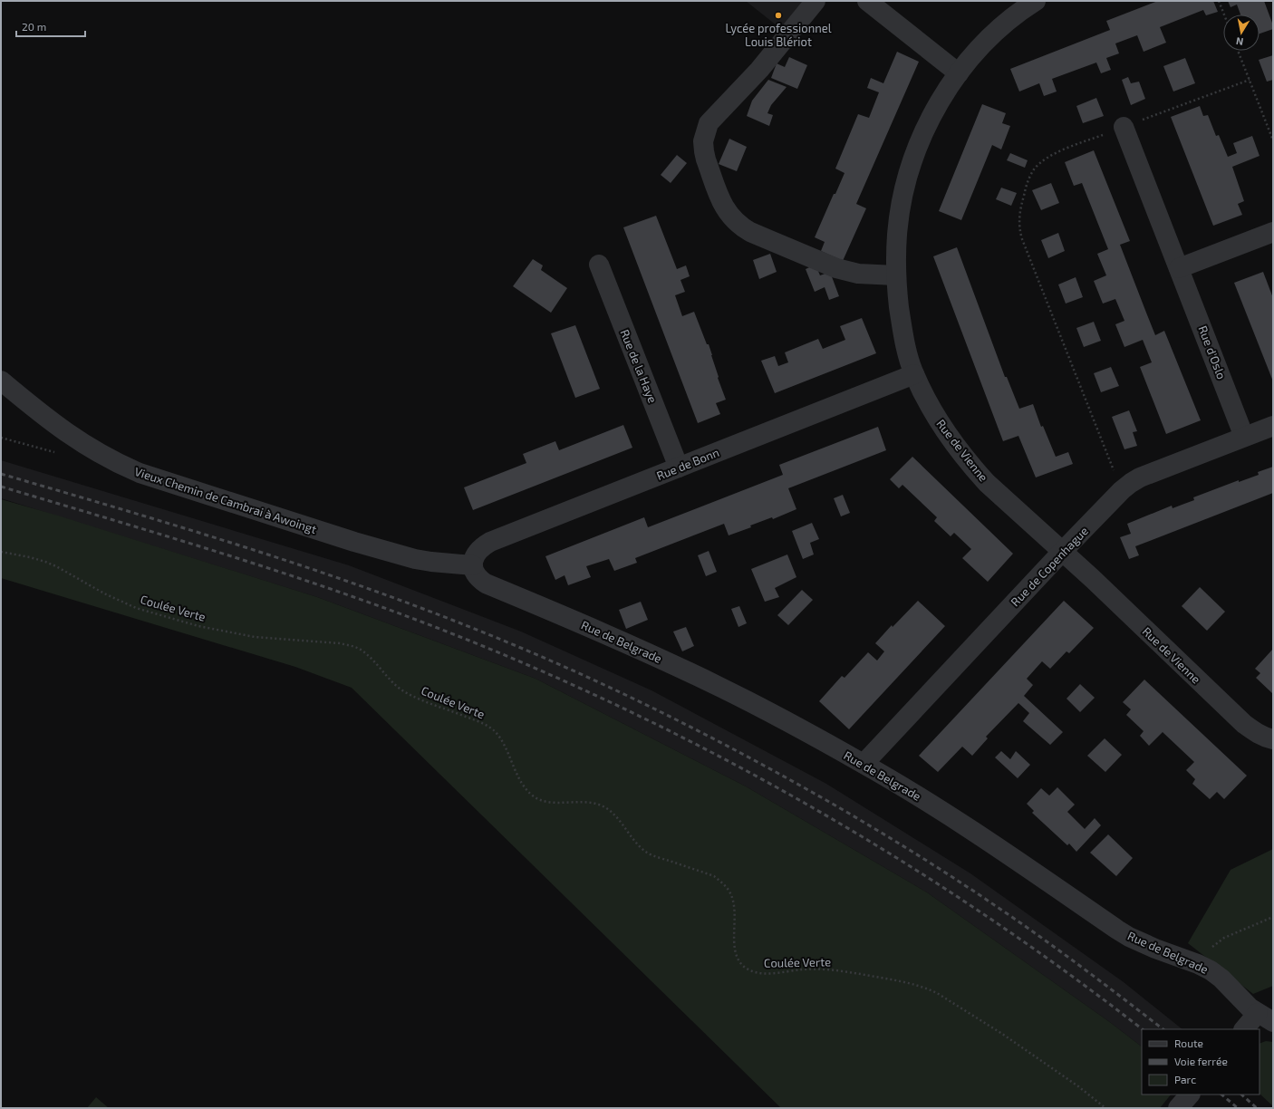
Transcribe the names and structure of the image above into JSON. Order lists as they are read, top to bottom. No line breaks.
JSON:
{"streets":{"street":["Rue d'Oslo","Rue de la Haye","Rue de Vienne","Rue de Bonn","Vieux Chemin de Cambrai à Awoingt","Rue de Copenhague","Rue de Belgrade"],"path":["Coulée Verte"]},"crossings":[["Rue d'Oslo","Rue de Copenhague"],["Rue de la Haye","Rue de Bonn"],["Rue de Vienne","Rue de Bonn"],["Rue de Vienne","Rue de Copenhague"],["Rue de Bonn","Vieux Chemin de Cambrai à Awoingt"],["Rue de Bonn","Rue de Belgrade"],["Vieux Chemin de Cambrai à Awoingt","Rue de Belgrade"],["Rue de Copenhague","Rue de Belgrade"]],"places":["Lycée professionnel Louis Blériot"],"legend":["Route","Voie ferrée","Parc"],"scale_bar":"20 m","north":"bottom"}
